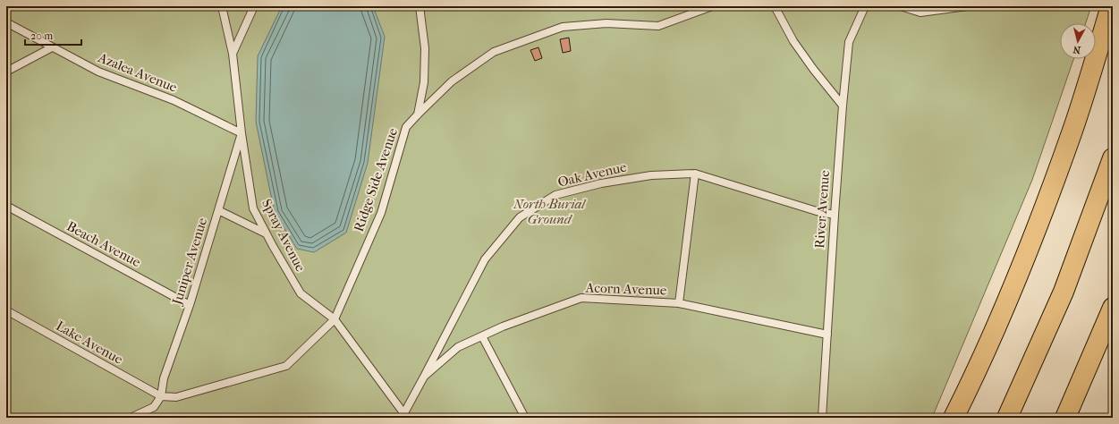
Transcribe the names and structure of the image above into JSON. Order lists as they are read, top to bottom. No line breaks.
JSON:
{"streets":{"lane":["Azalea Avenue","Oak Avenue","Ridge Side Avenue","River Avenue","Spray Avenue","Beach Avenue","Juniper Avenue","Acorn Avenue","Lake Avenue"]},"crossings":[["Azalea Avenue","Spray Avenue"],["Azalea Avenue","Juniper Avenue"],["Oak Avenue","River Avenue"],["Oak Avenue","Acorn Avenue"],["Ridge Side Avenue","Spray Avenue"],["Ridge Side Avenue","Juniper Avenue"],["Ridge Side Avenue","Lake Avenue"],["River Avenue","Acorn Avenue"],["Spray Avenue","Juniper Avenue"],["Spray Avenue","Acorn Avenue"],["Beach Avenue","Juniper Avenue"],["Juniper Avenue","Lake Avenue"]],"parks":["North Burial Ground"],"scale_bar":"20 m","north":"bottom"}
